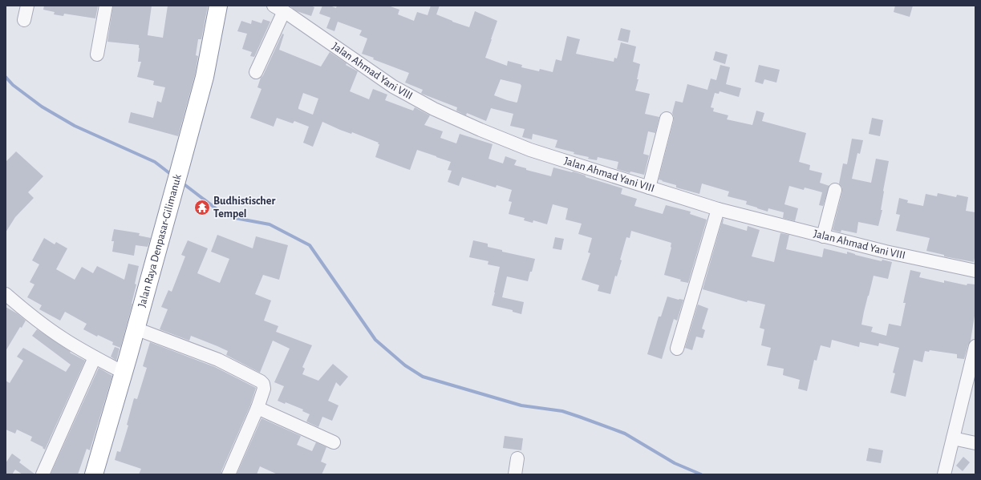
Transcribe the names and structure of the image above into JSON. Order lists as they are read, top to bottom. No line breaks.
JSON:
{"streets":{"highway":["Jalan Raya Denpasar-Gilimanuk"],"street":["Jalan Ahmad Yani VIII"]},"places":{"temple":["Budhistischer Tempel"]}}
